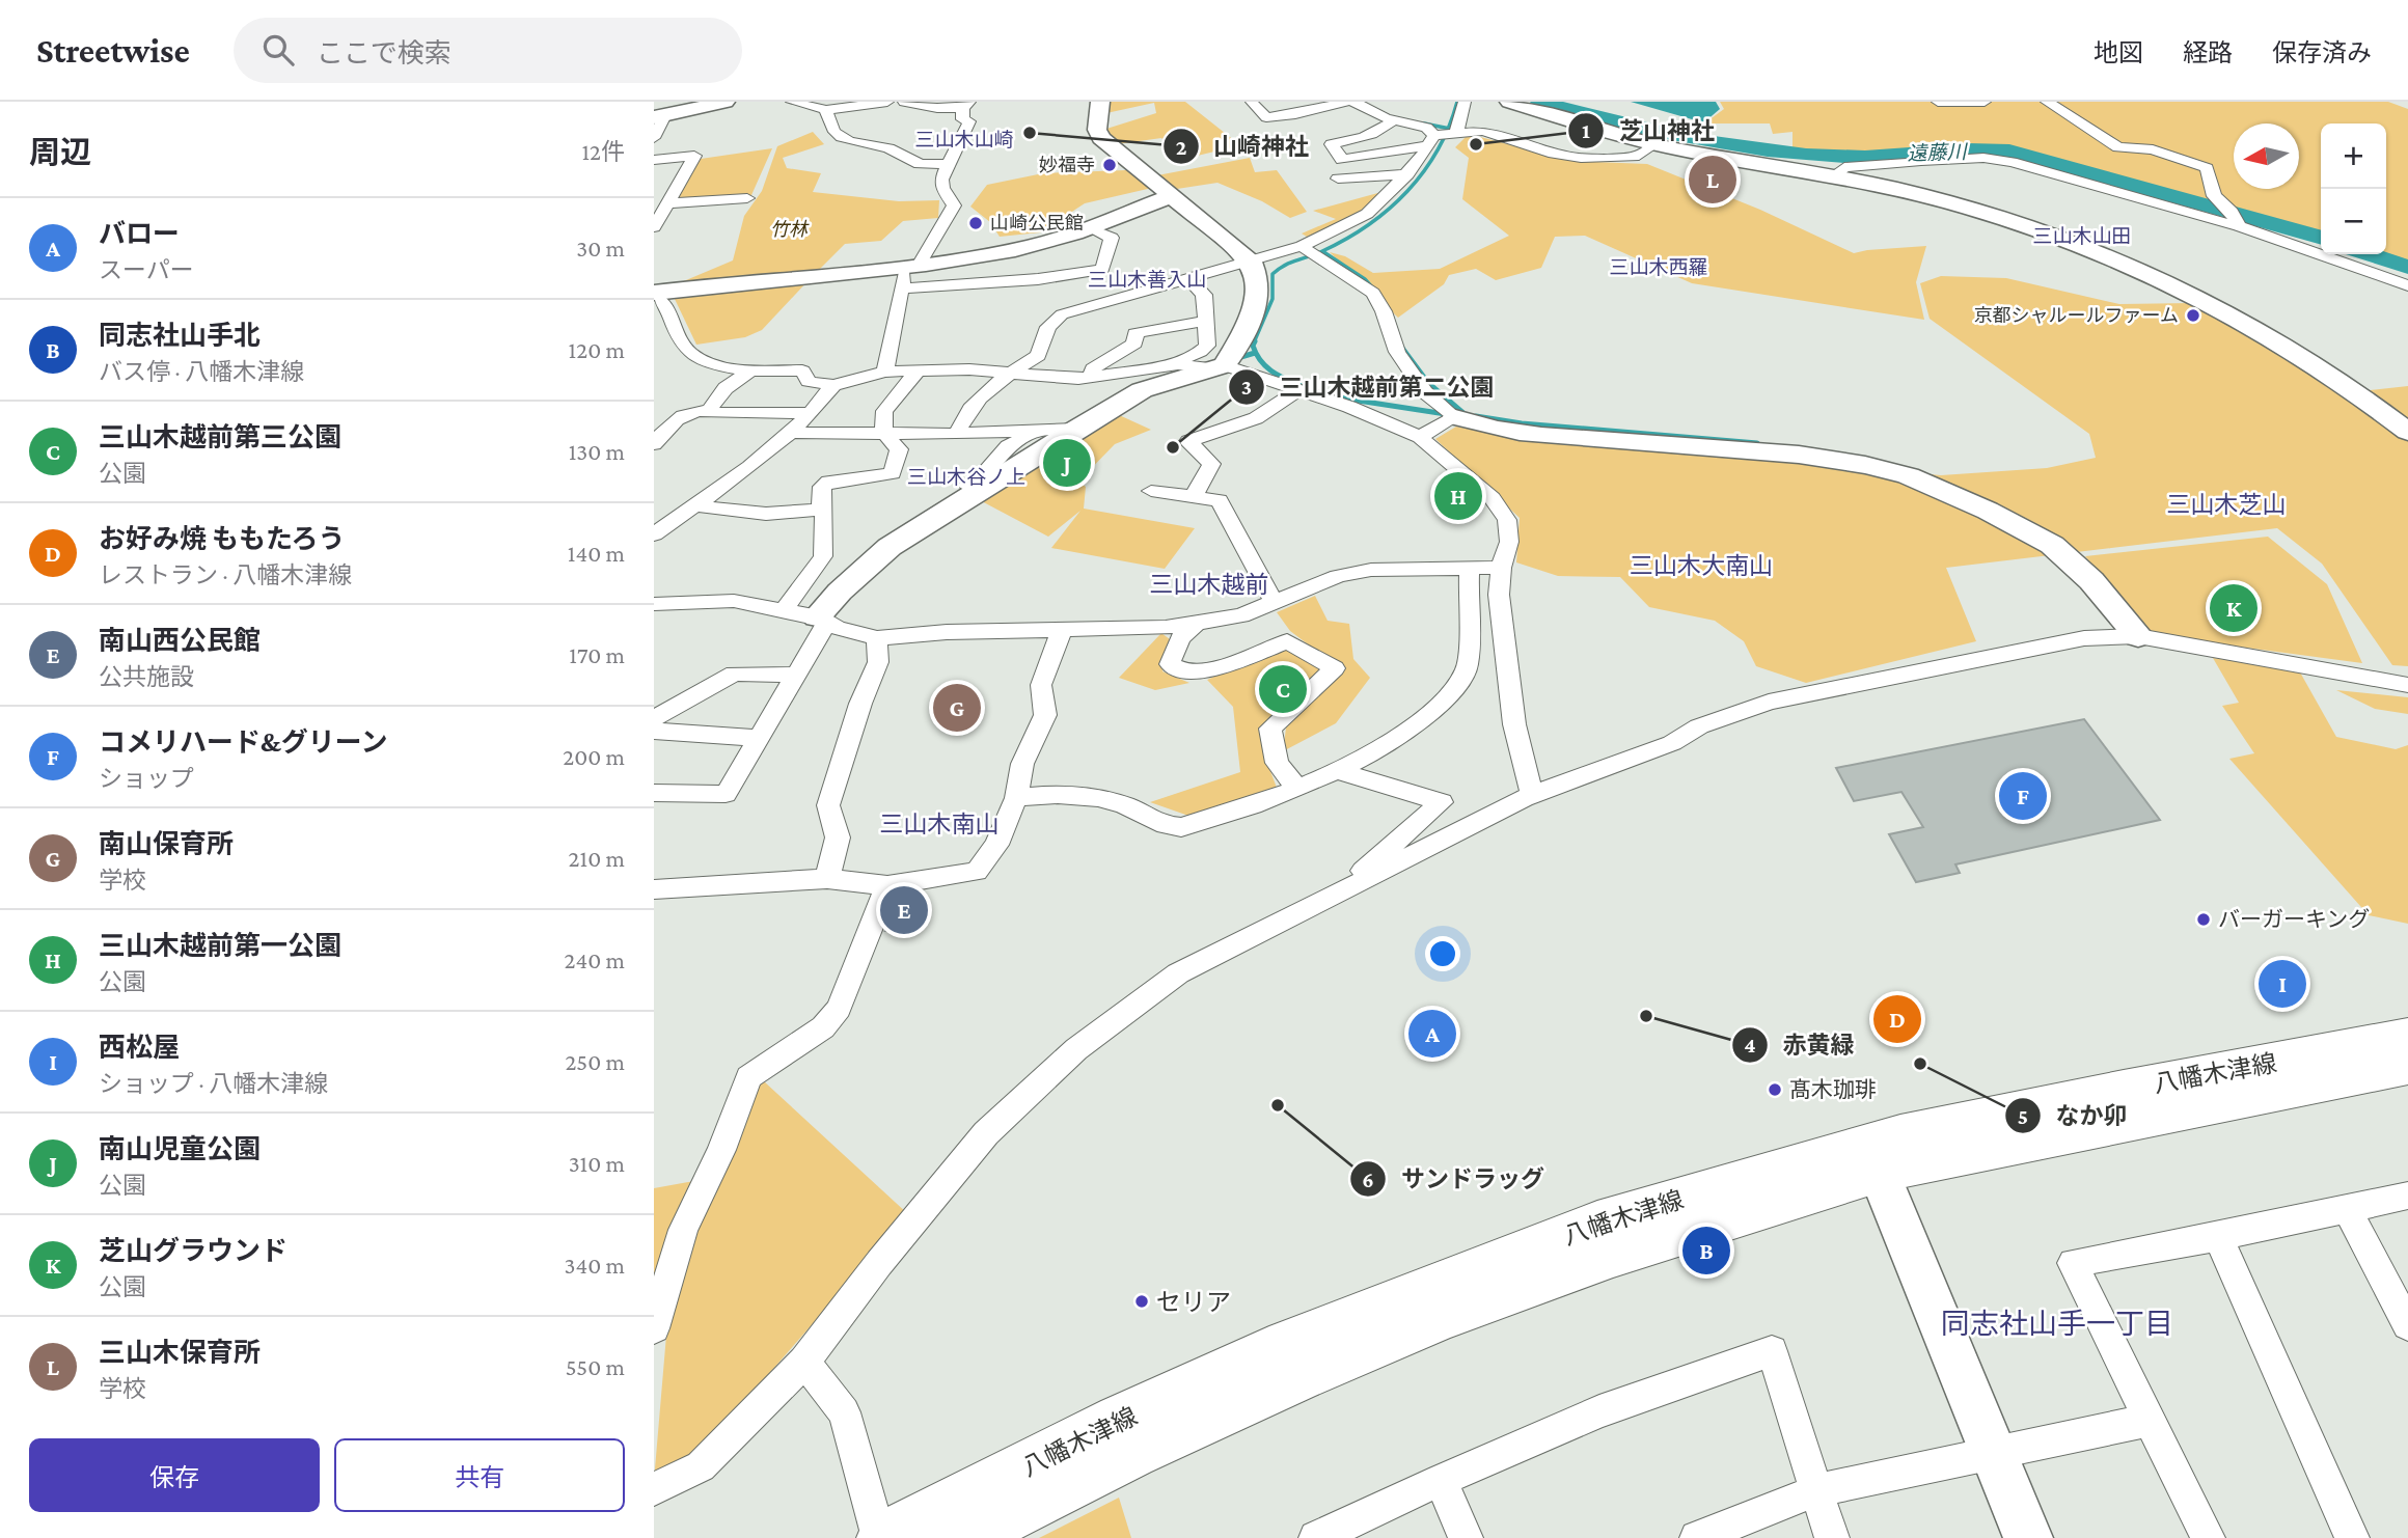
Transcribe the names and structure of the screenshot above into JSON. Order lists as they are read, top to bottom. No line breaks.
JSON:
{"streets":{"main road":["八幡木津線"]},"districts":["三山木山崎","三山木山田","三山木西羅","三山木善入山","三山木谷ノ上","三山木芝山","三山木大南山","三山木越前","三山木南山","同志社山手一丁目"],"water":["遠藤川"],"parks":["竹林"],"places":["山崎神社","芝山神社","妙福寺","山崎公民館","京都シャルールファーム","三山木越前第二公園","バーガーキング","赤黄緑","なか卯","髙木珈琲","サンドラッグ","セリア"],"north":"left","page":{"header":"Streetwise","search":"ここで検索","nav":["地図","経路","保存済み"],"heading":["周辺","12件"],"map_buttons":["+","−"],"pins":["L","J","H","K","C","G","F","E","I","D","A","B"],"list":[{"mark":"A","name":"バロー","note":"スーパー","value":"30 m"},{"mark":"B","name":"同志社山手北","note":"バス停 · 八幡木津線","value":"120 m"},{"mark":"C","name":"三山木越前第三公園","note":"公園","value":"130 m"},{"mark":"D","name":"お好み焼 ももたろう","note":"レストラン · 八幡木津線","value":"140 m"},{"mark":"E","name":"南山西公民館","note":"公共施設","value":"170 m"},{"mark":"F","name":"コメリハード&グリーン","note":"ショップ","value":"200 m"},{"mark":"G","name":"南山保育所","note":"学校","value":"210 m"},{"mark":"H","name":"三山木越前第一公園","note":"公園","value":"240 m"},{"mark":"I","name":"西松屋","note":"ショップ · 八幡木津線","value":"250 m"},{"mark":"J","name":"南山児童公園","note":"公園","value":"310 m"},{"mark":"K","name":"芝山グラウンド","note":"公園","value":"340 m"},{"mark":"L","name":"三山木保育所","note":"学校","value":"550 m"}],"buttons":["保存","共有"]}}
